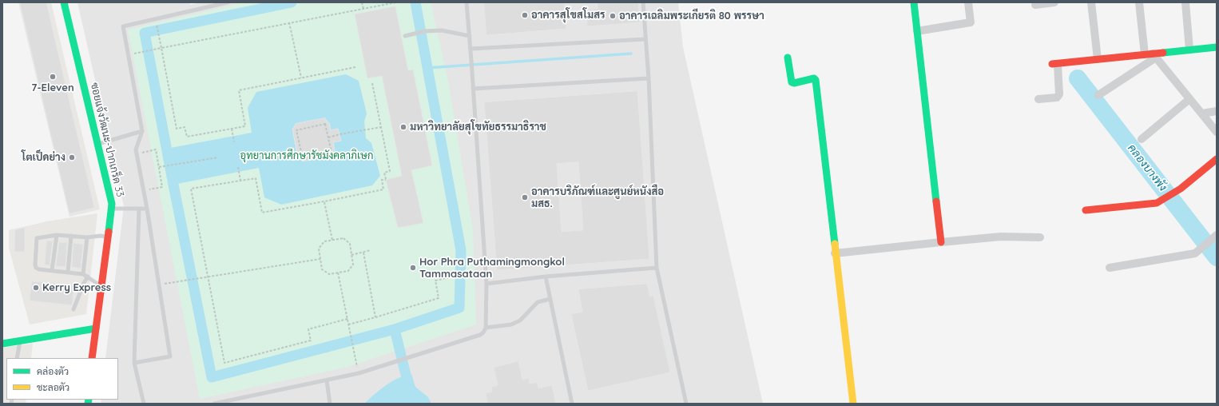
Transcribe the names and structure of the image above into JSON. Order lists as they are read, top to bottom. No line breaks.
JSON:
{"streets":{"street":["ซอยแจ้งวัฒนะ-ปากเกร็ด 33"]},"water":["คลองบางพัง"],"parks":["อุทยานการศึกษารัชมังคลาภิเษก"],"places":["อาคารสุโขสโมสร","อาคารเฉลิมพระเกียรติ 80 พรรษา","7-Eleven","มหาวิทยาลัยสุโขทัยธรรมาธิราช","โตเป็ดย่าง","อาคารบริภัณฑ์และศูนย์หนังสือ มสธ.","Hor Phra Puthamingmongkol Tammasataan","Kerry Express"],"legend":["คล่องตัว","ชะลอตัว"]}
